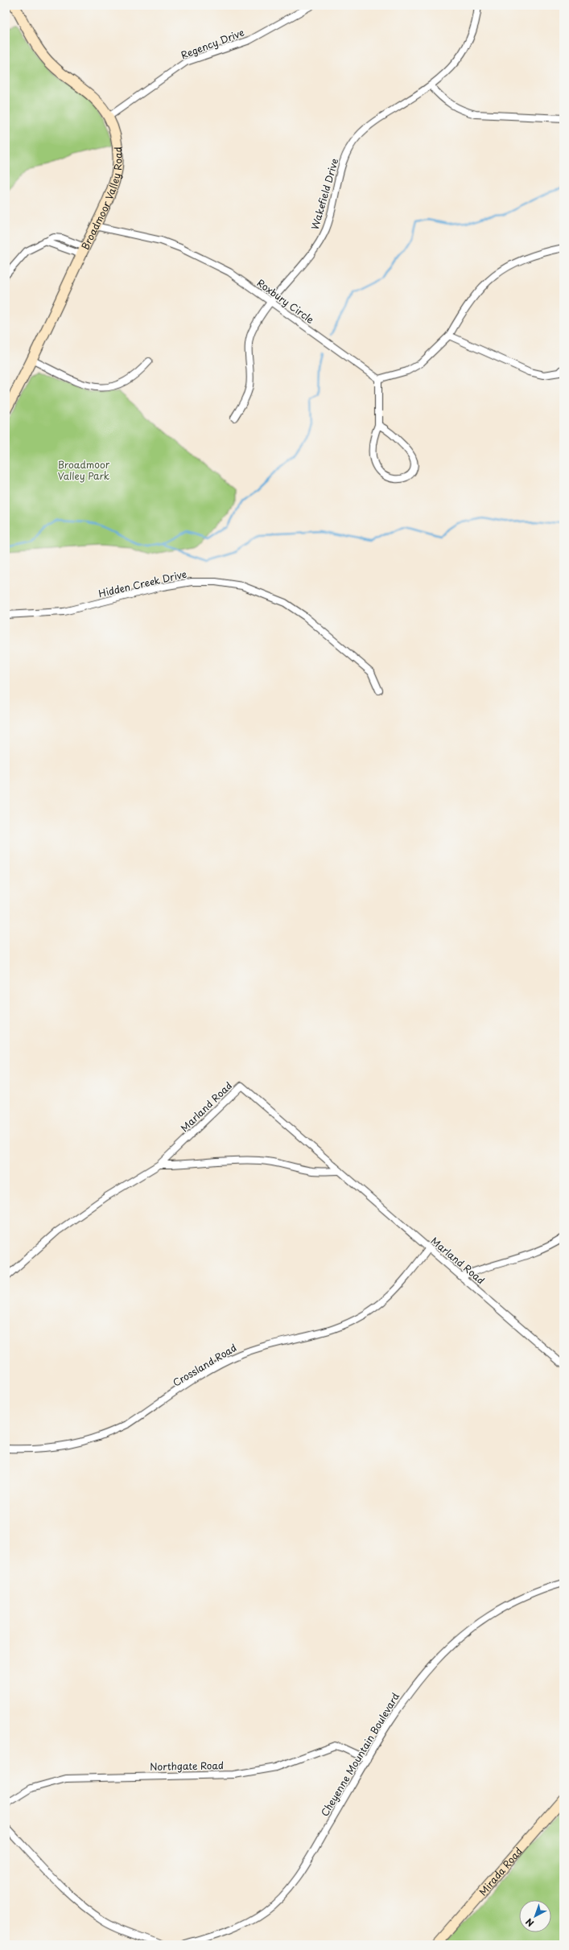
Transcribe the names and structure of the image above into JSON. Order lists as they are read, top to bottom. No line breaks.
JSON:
{"streets":{"street":["Regency Drive","Wakefield Drive","Broadmoor Valley Road","Roxbury Circle","Hidden Creek Drive","Marland Road","Crossland Road","Cheyenne Mountain Boulevard","Northgate Road","Mirada Road"]},"crossings":[["Regency Drive","Broadmoor Valley Road"],["Wakefield Drive","Roxbury Circle"],["Broadmoor Valley Road","Roxbury Circle"],["Marland Road","Crossland Road"],["Cheyenne Mountain Boulevard","Northgate Road"]],"parks":["Broadmoor Valley Park"],"north":"bottom left"}
